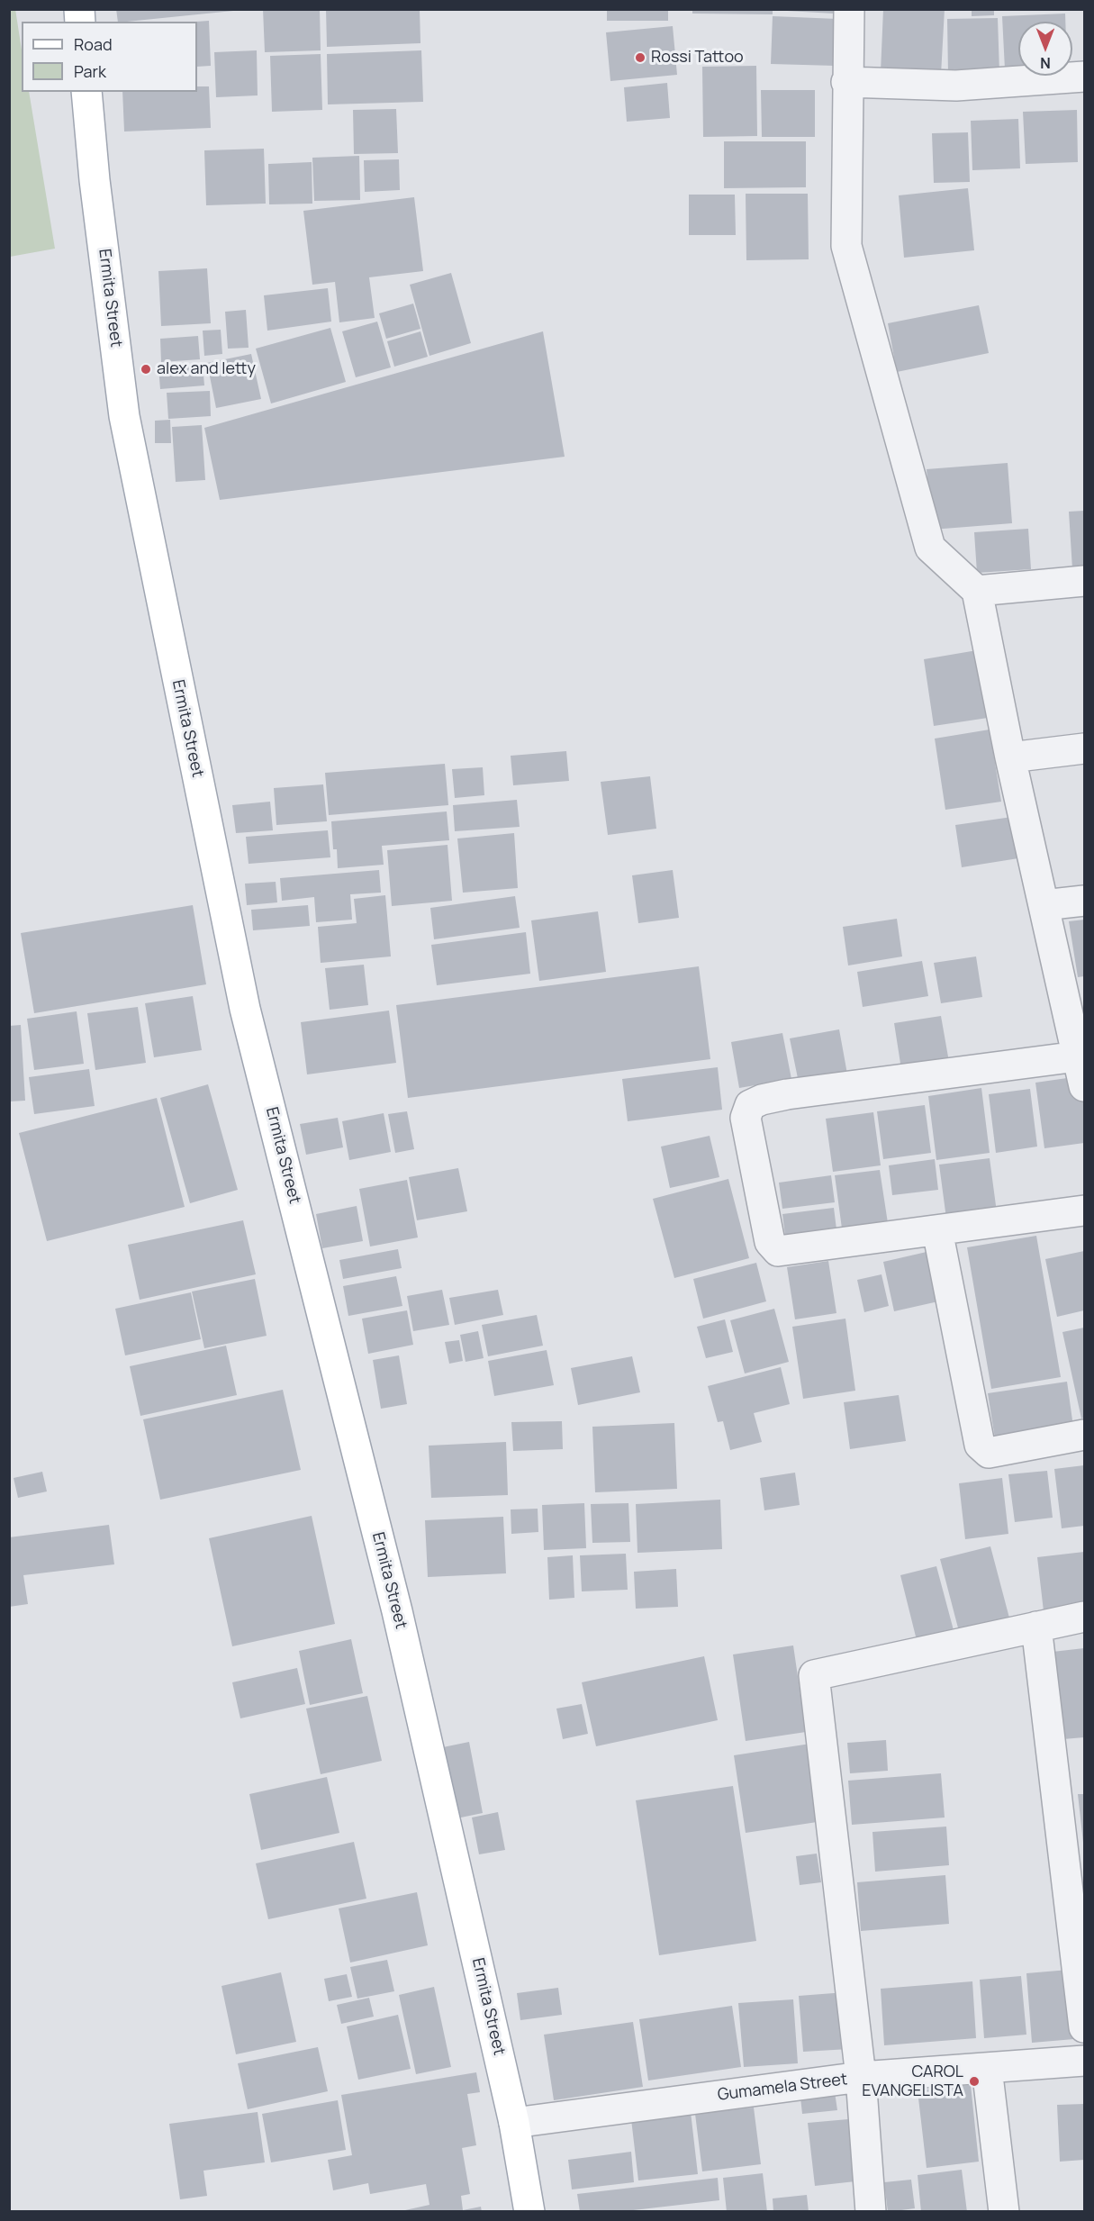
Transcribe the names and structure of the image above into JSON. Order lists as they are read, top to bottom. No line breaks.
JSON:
{"streets":{"main road":["Ermita Street"],"street":["Gumamela Street"]},"crossings":[["Ermita Street","Gumamela Street"]],"places":["Rossi Tattoo","alex and letty","CAROL EVANGELISTA"],"legend":["Road","Park"],"north":"bottom"}
